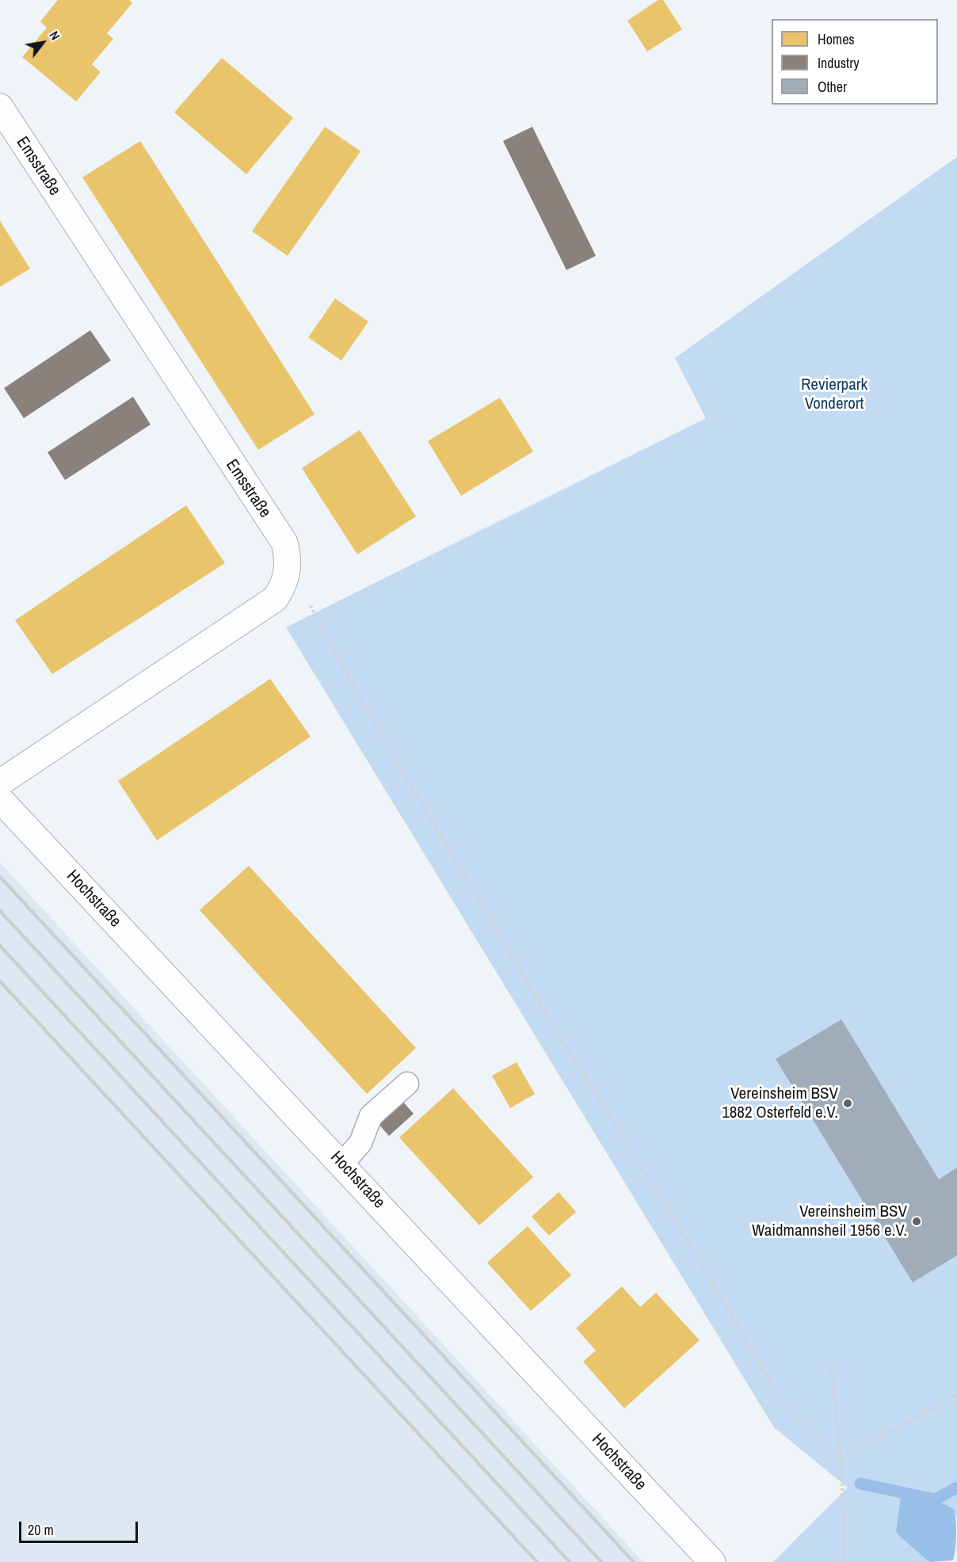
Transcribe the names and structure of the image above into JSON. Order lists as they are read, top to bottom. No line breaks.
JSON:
{"streets":{"street":["Emsstraße","Hochstraße"]},"parks":["Revierpark Vonderort"],"places":["Vereinsheim BSV 1882 Osterfeld e.V.","Vereinsheim BSV Waidmannsheil 1956 e.V."],"legend":["Homes","Industry","Other"],"scale_bar":"20 m","north":"top right"}
